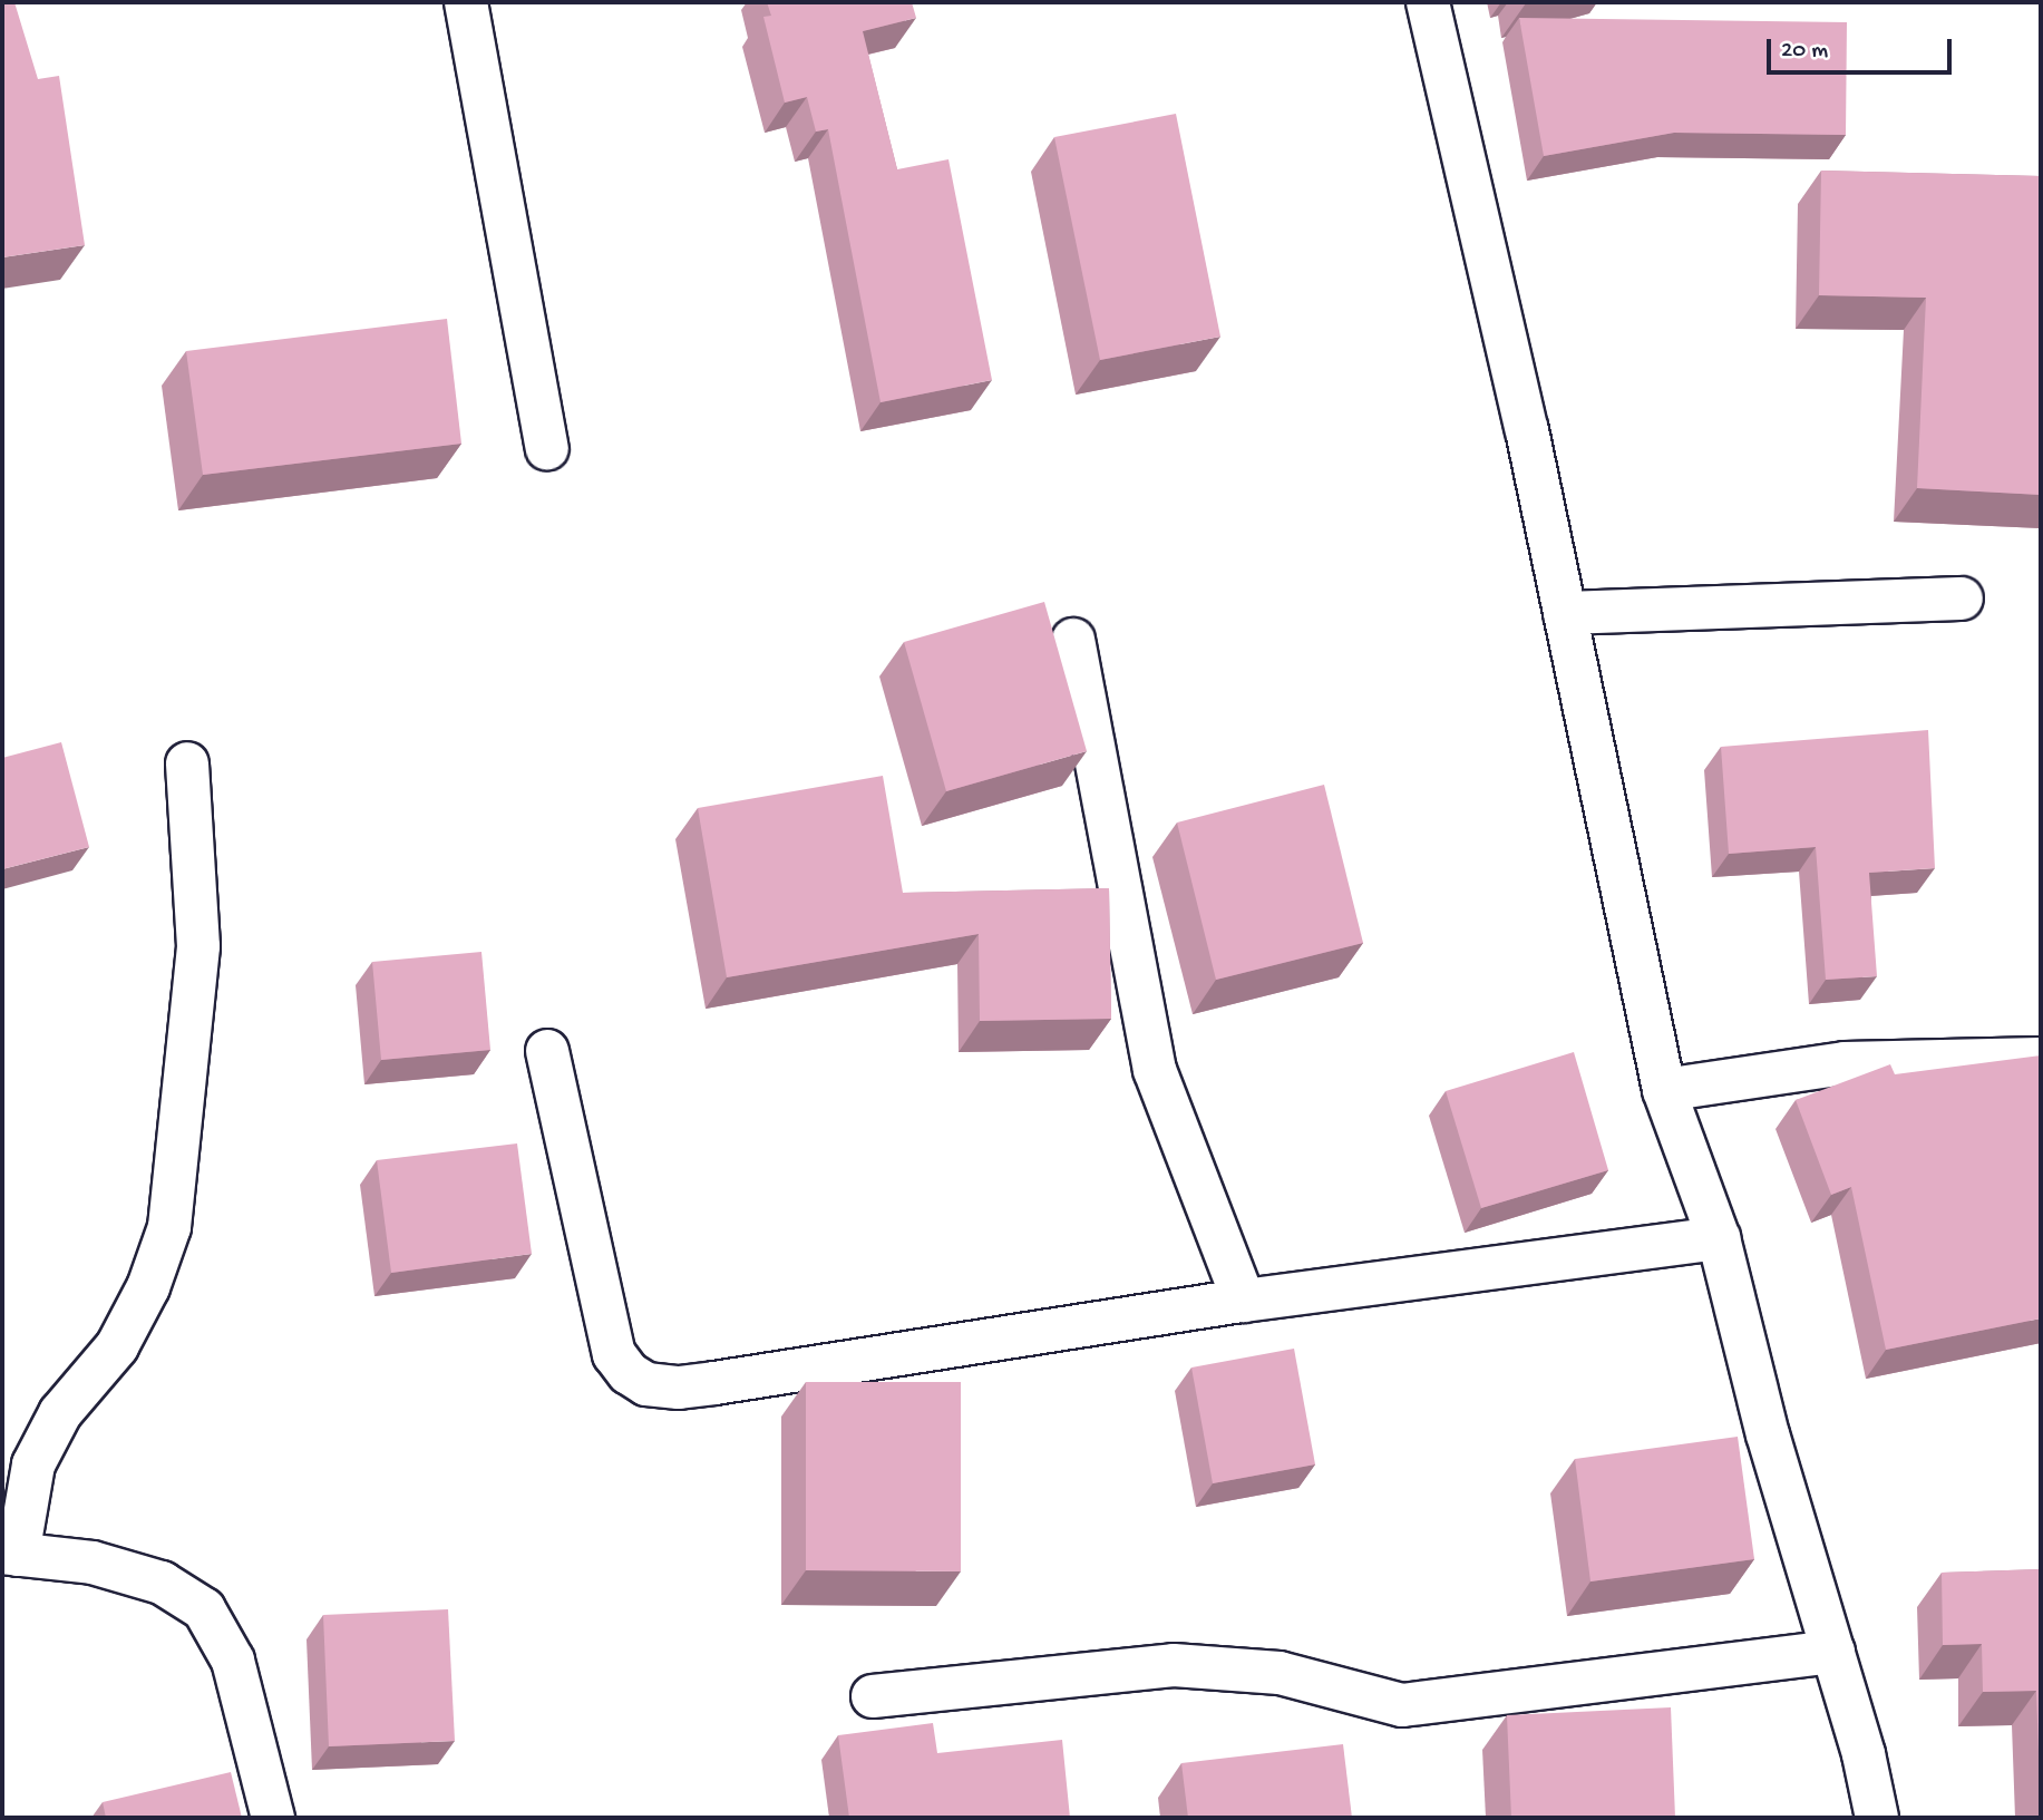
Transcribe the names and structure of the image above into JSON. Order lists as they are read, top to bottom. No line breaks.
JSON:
{"scale_bar":"20 m"}
